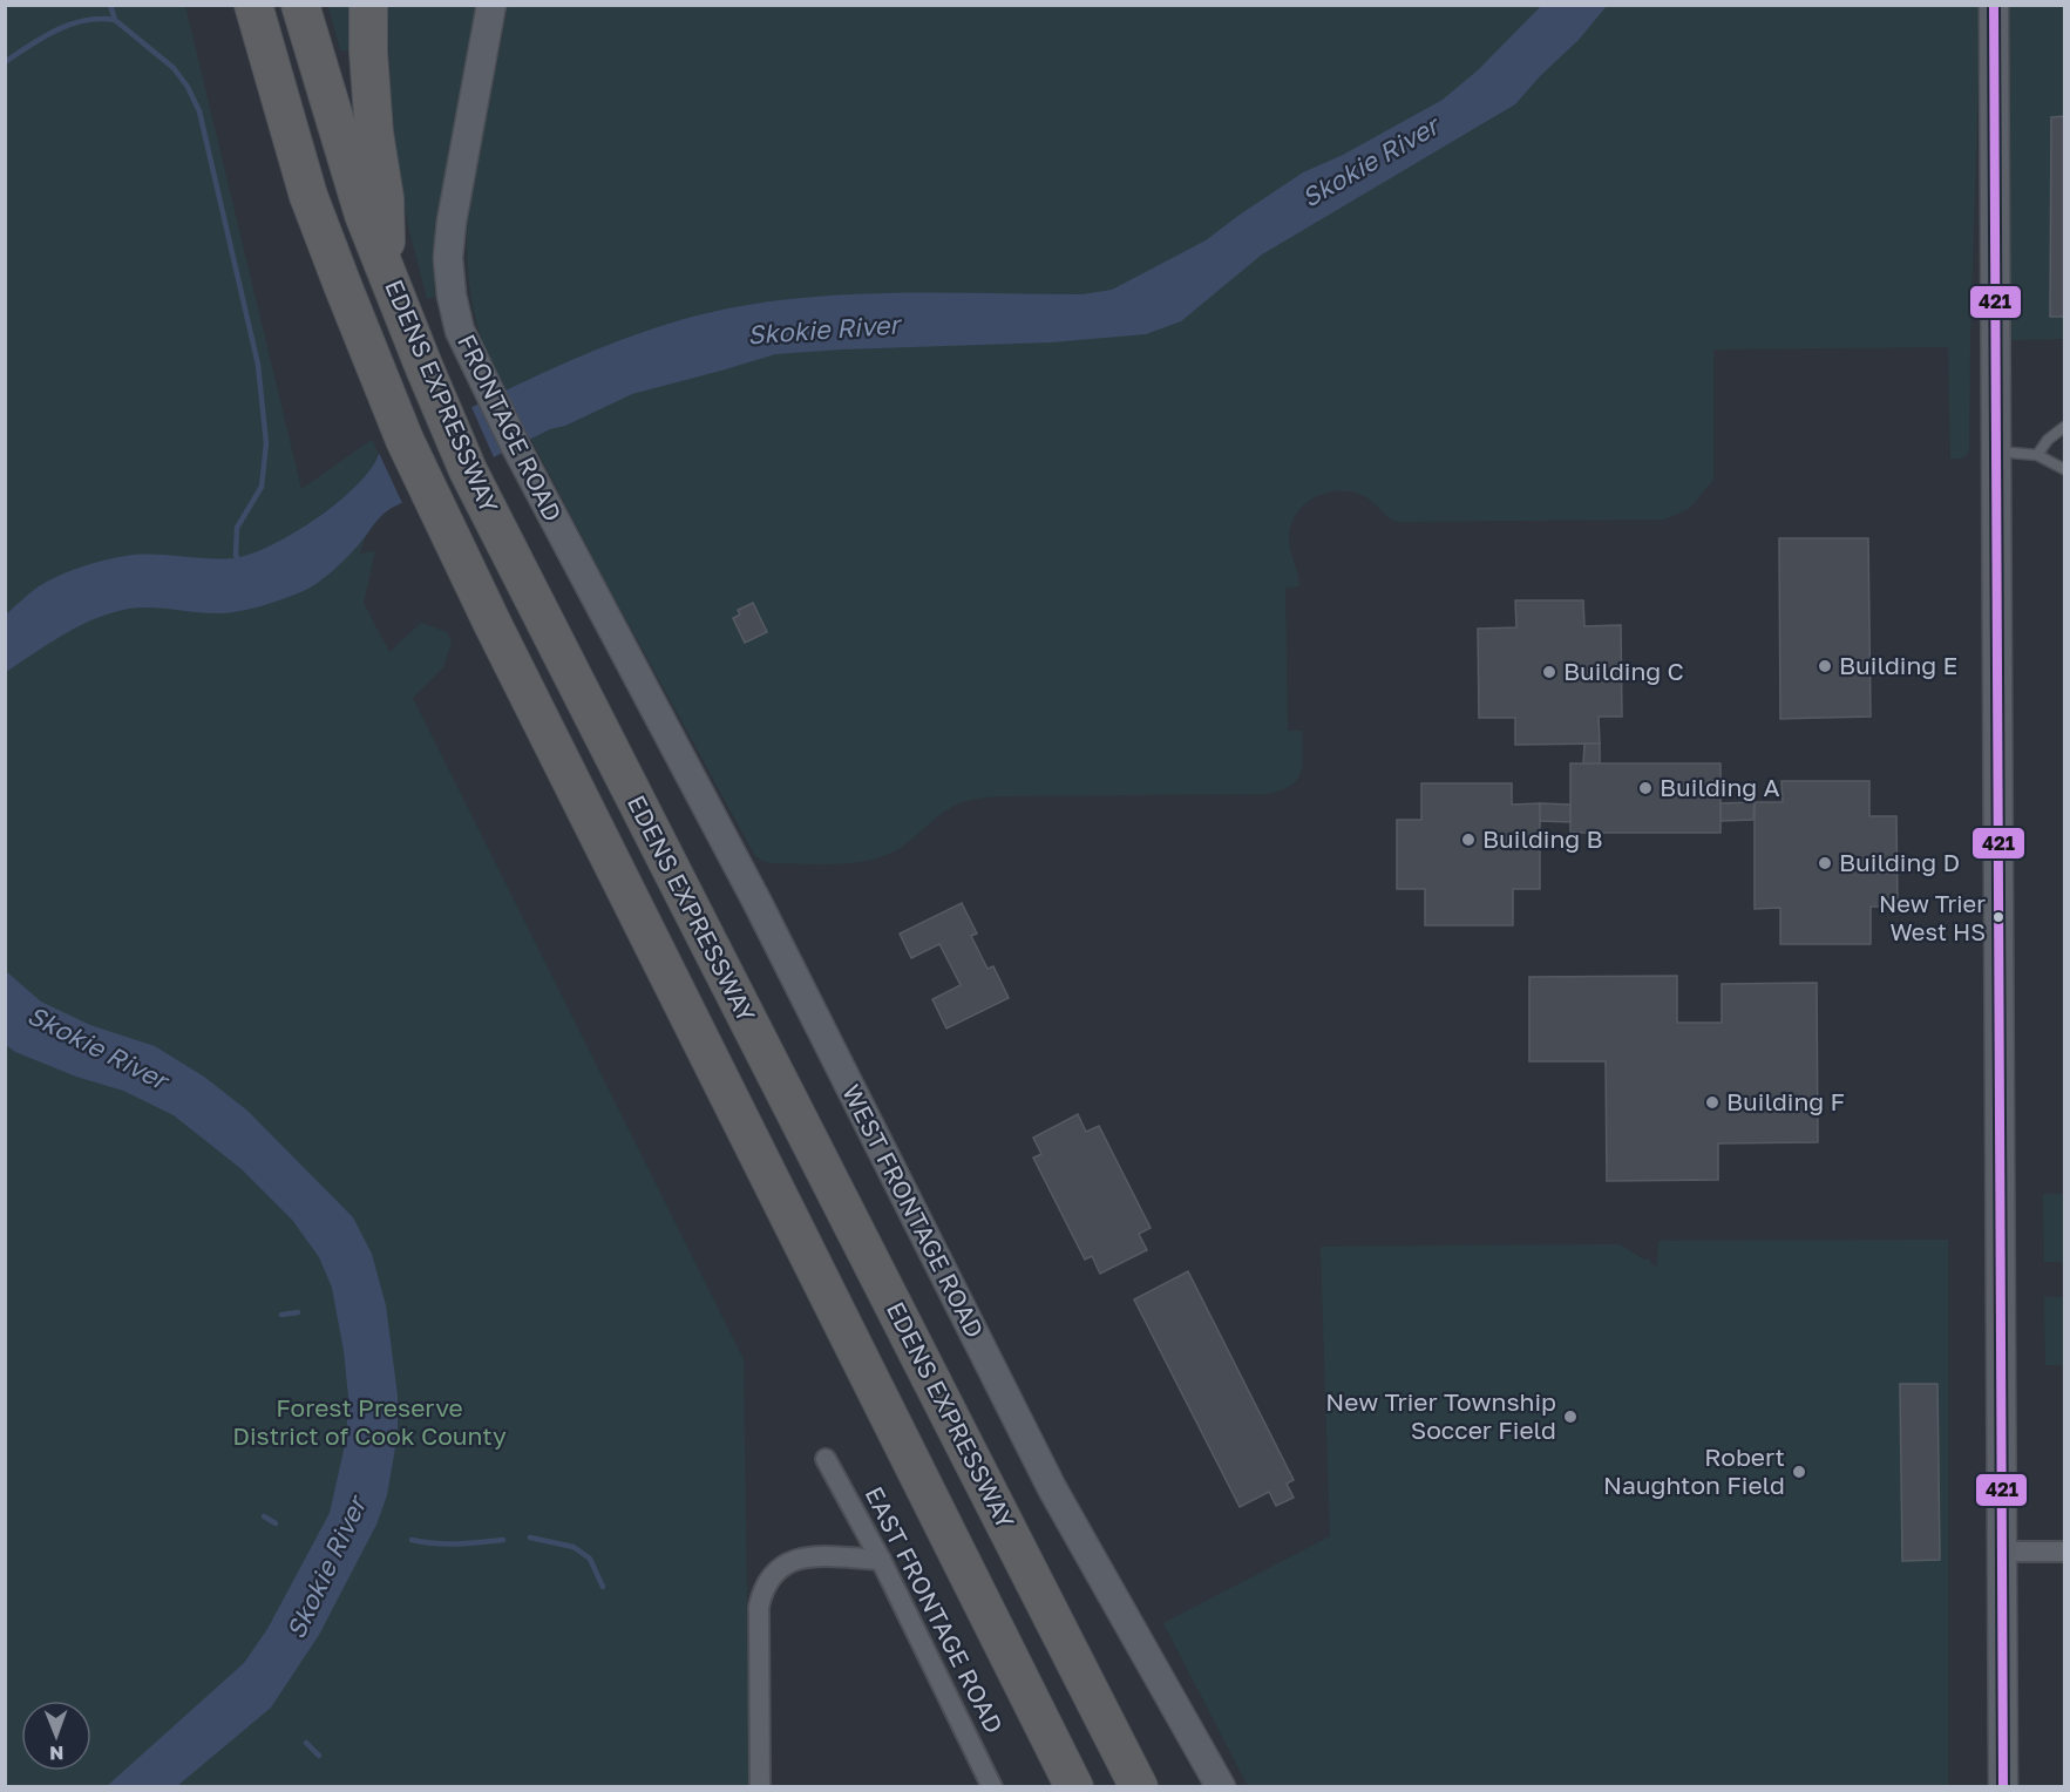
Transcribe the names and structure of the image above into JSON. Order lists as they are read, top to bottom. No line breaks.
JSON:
{"streets":{"highway":["EDENS EXPRESSWAY"],"street":["FRONTAGE ROAD","WEST FRONTAGE ROAD","EAST FRONTAGE ROAD"]},"crossings":[["FRONTAGE ROAD","WEST FRONTAGE ROAD"]],"water":["Skokie River"],"parks":["Forest Preserve District of Cook County"],"places":["Building E","Building C","Building A","Building B","Building D","New Trier West HS","Building F","New Trier Township Soccer Field","Robert Naughton Field"],"lines":["transit line 421"],"north":"bottom"}
